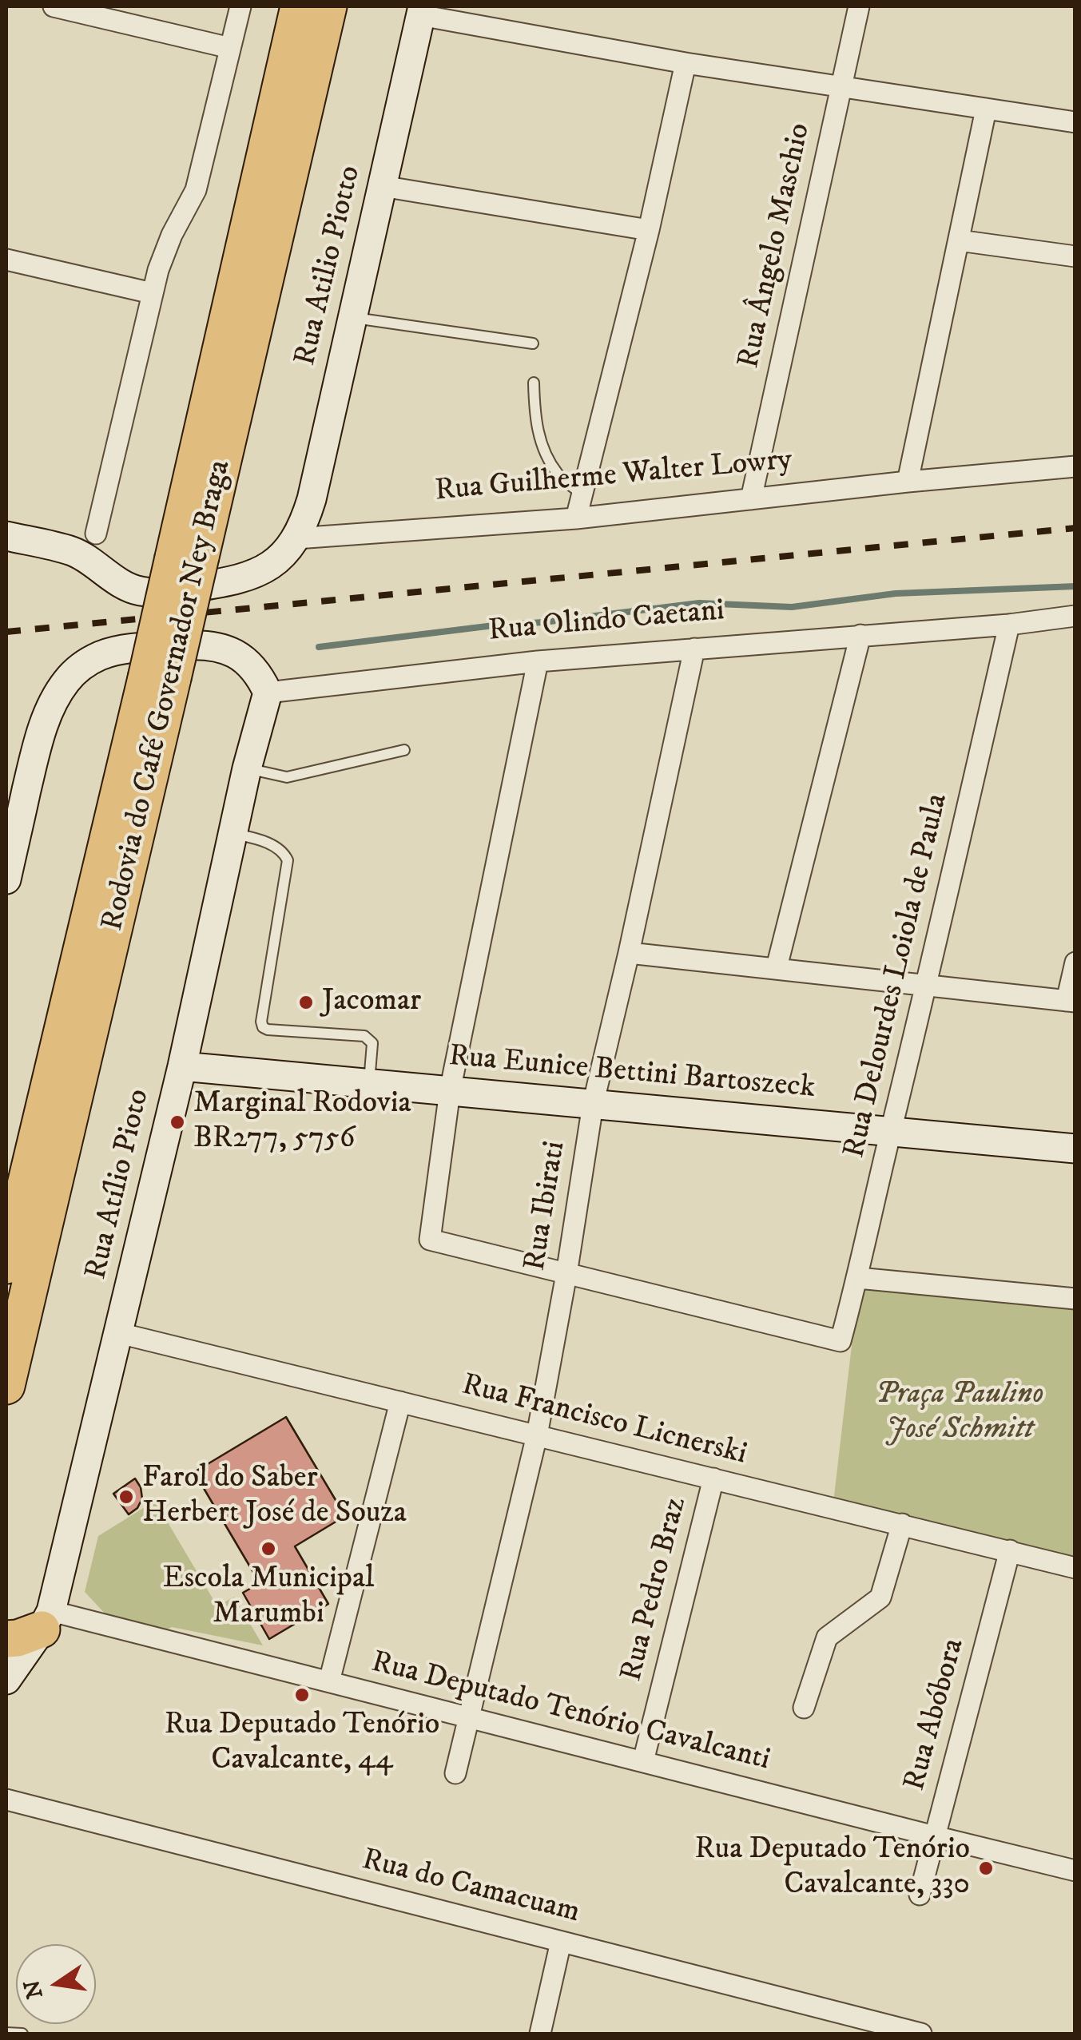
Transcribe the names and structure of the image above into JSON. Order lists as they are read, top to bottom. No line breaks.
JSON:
{"streets":{"highway":["Rodovia do Café Governador Ney Braga"],"street":["Rua Ângelo Maschio","Rua Atilio Piotto","Rua Guilherme Walter Lowry","Rua Olindo Caetani","Rua Delourdes Loiola de Paula","Rua Eunice Bettini Bartoszeck","Rua Atílio Pioto","Rua Ibirati","Rua Francisco Licnerski","Rua Pedro Braz","Rua Deputado Tenório Cavalcanti","Rua Abóbora","Rua do Camacuam"]},"crossings":[["Rua Ângelo Maschio","Rua Guilherme Walter Lowry"],["Rua Atilio Piotto","Rua Guilherme Walter Lowry"],["Rua Olindo Caetani","Rua Delourdes Loiola de Paula"],["Rua Olindo Caetani","Rua Atílio Pioto"],["Rua Olindo Caetani","Rua Ibirati"],["Rua Delourdes Loiola de Paula","Rua Eunice Bettini Bartoszeck"],["Rua Delourdes Loiola de Paula","Rua Ibirati"],["Rua Eunice Bettini Bartoszeck","Rua Atílio Pioto"],["Rua Eunice Bettini Bartoszeck","Rua Ibirati"],["Rua Atílio Pioto","Rua Francisco Licnerski"],["Rua Atílio Pioto","Rua Deputado Tenório Cavalcanti"],["Rua Ibirati","Rua Francisco Licnerski"],["Rua Ibirati","Rua Deputado Tenório Cavalcanti"],["Rua Francisco Licnerski","Rua Pedro Braz"],["Rua Francisco Licnerski","Rua Abóbora"],["Rua Pedro Braz","Rua Deputado Tenório Cavalcanti"],["Rua Deputado Tenório Cavalcanti","Rua Abóbora"]],"parks":["Praça Paulino José Schmitt"],"places":["Jacomar","Marginal Rodovia BR277, 5756","Farol do Saber Herbert José de Souza","Escola Municipal Marumbi","Rua Deputado Tenório Cavalcante, 44","Rua Deputado Tenório Cavalcante, 330"],"north":"left"}
